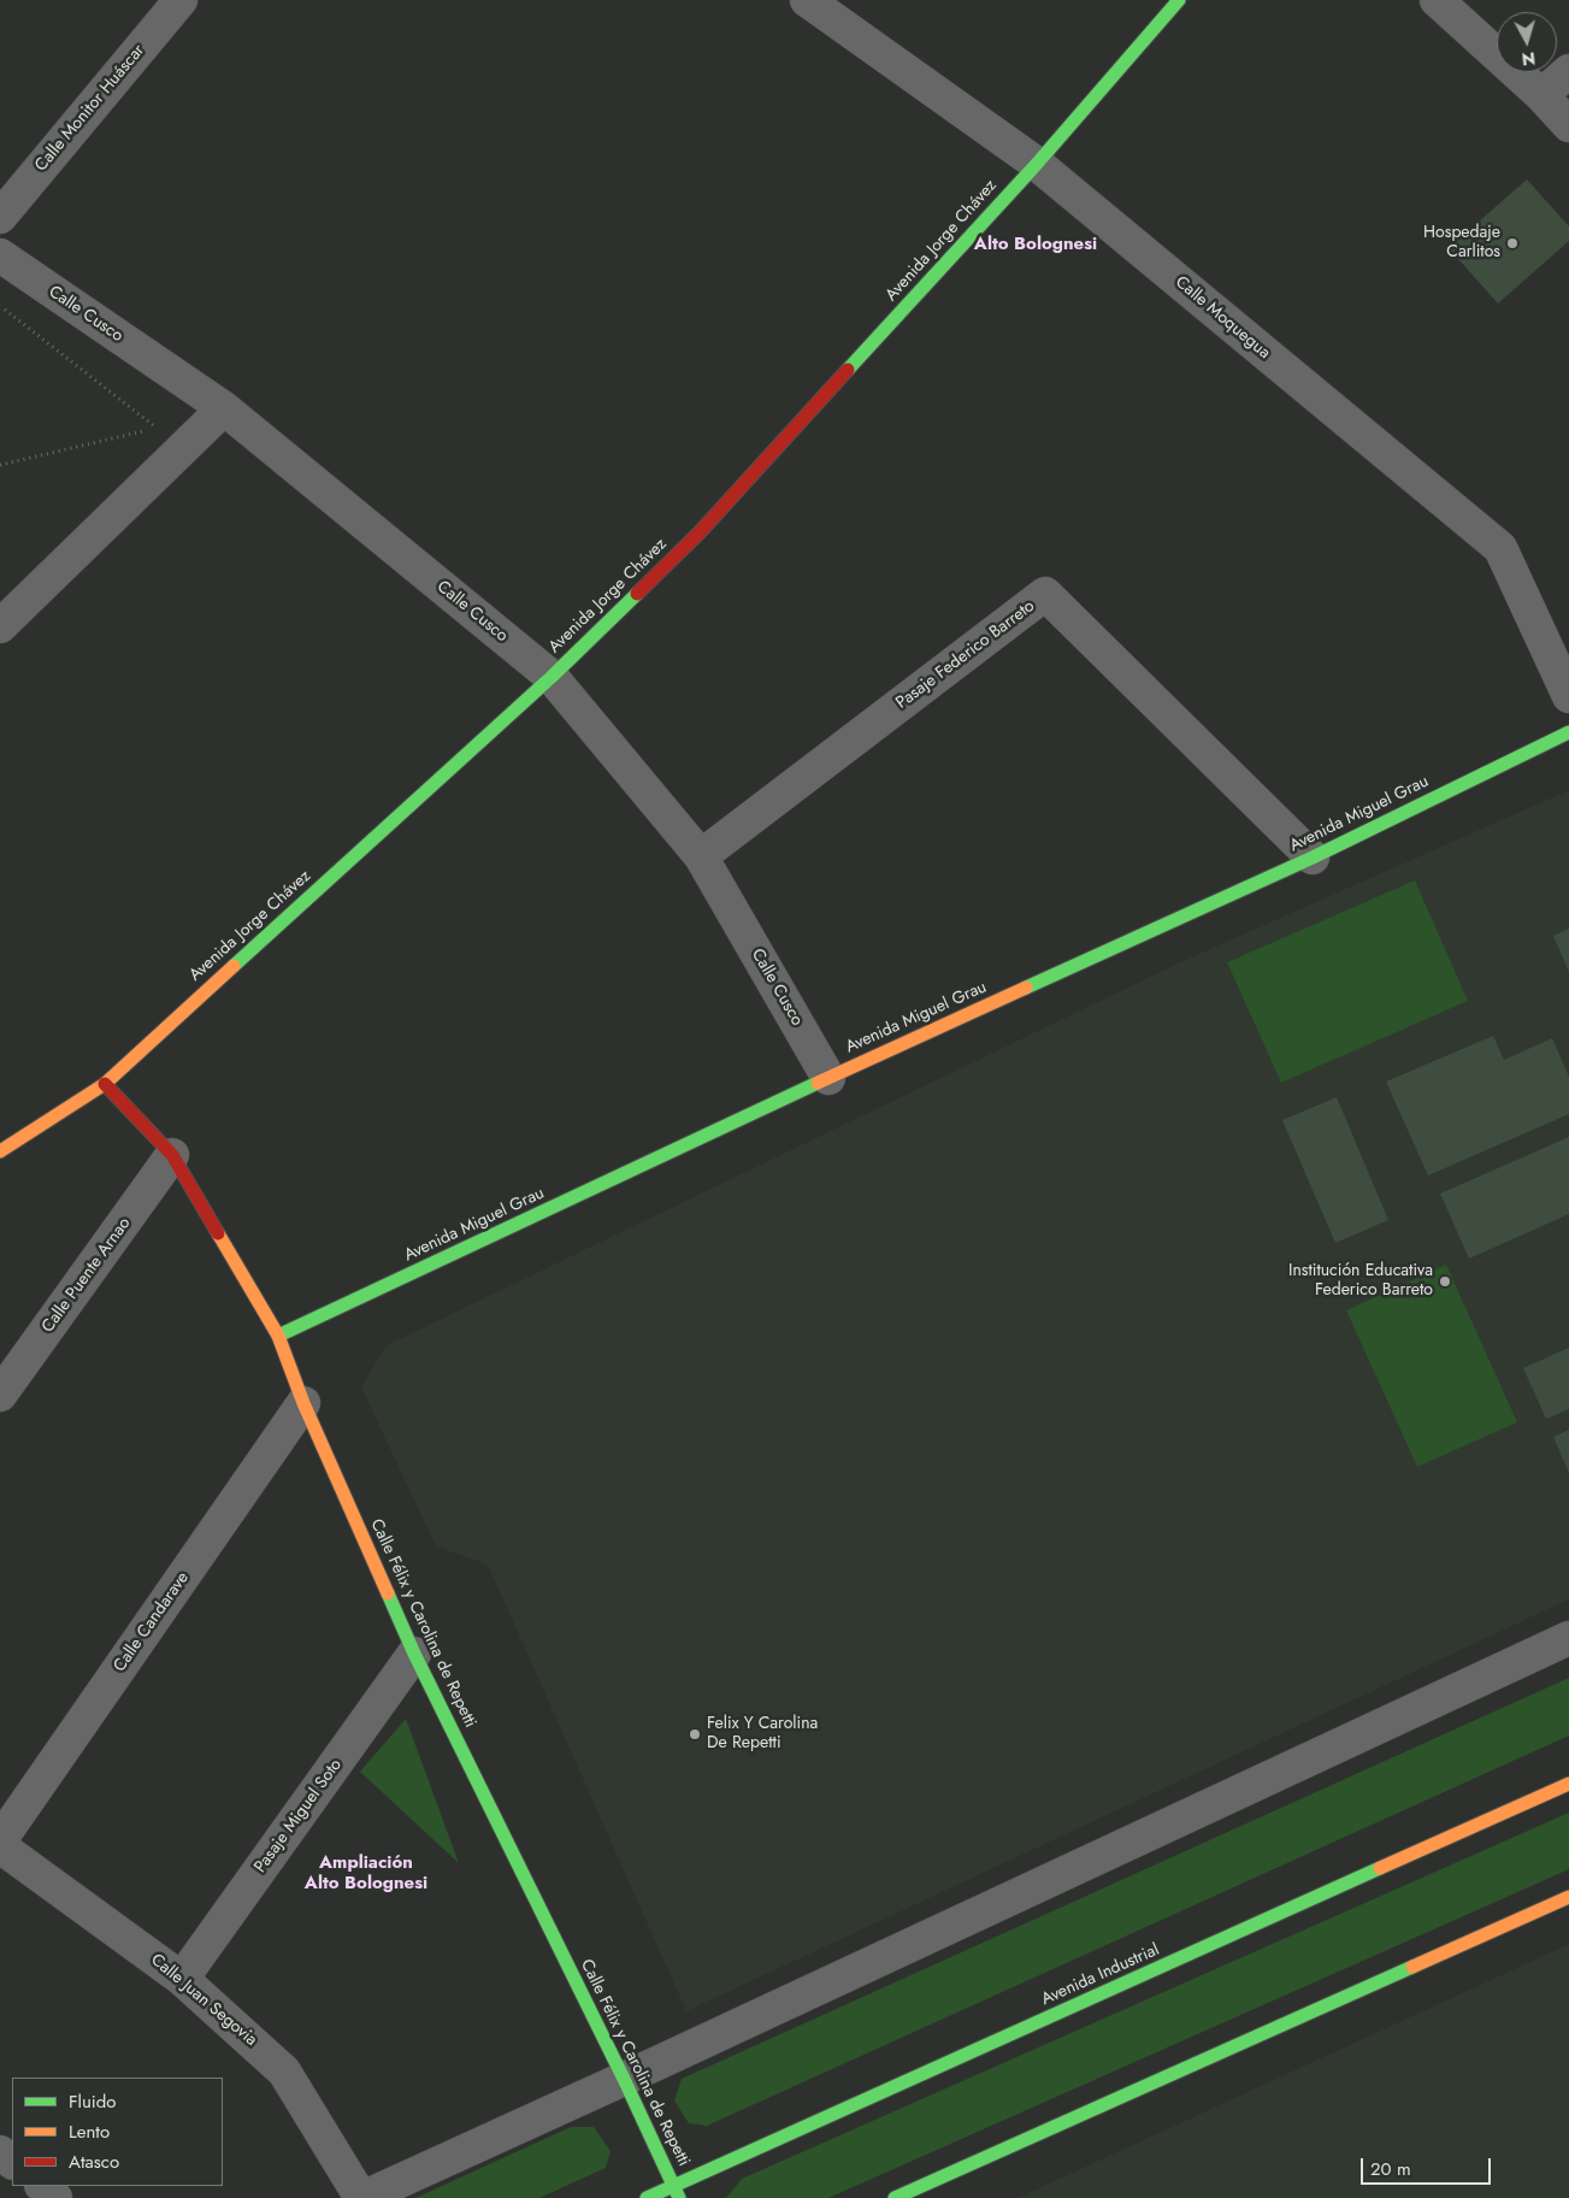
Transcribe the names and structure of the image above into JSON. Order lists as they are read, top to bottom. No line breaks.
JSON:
{"streets":{"street":["Calle Monitor Huáscar","Avenida Jorge Chávez","Calle Cusco","Calle Moquegua","Pasaje Federico Barreto","Avenida Miguel Grau","Calle Puente Arnao","Calle Candarave","Calle Félix y Carolina de Repetti","Pasaje Miguel Soto","Avenida Industrial","Calle Juan Segovia"]},"crossings":[["Avenida Jorge Chávez","Calle Cusco"],["Avenida Jorge Chávez","Calle Moquegua"],["Avenida Jorge Chávez","Calle Félix y Carolina de Repetti"],["Calle Cusco","Pasaje Federico Barreto"],["Calle Cusco","Avenida Miguel Grau"],["Pasaje Federico Barreto","Avenida Miguel Grau"],["Avenida Miguel Grau","Calle Félix y Carolina de Repetti"],["Calle Puente Arnao","Calle Félix y Carolina de Repetti"],["Calle Candarave","Calle Félix y Carolina de Repetti"],["Calle Félix y Carolina de Repetti","Pasaje Miguel Soto"],["Calle Félix y Carolina de Repetti","Avenida Industrial"],["Pasaje Miguel Soto","Calle Juan Segovia"]],"districts":["Alto Bolognesi","Ampliación Alto Bolognesi"],"places":["Hospedaje Carlitos","Institución Educativa Federico Barreto","Felix Y Carolina De Repetti"],"legend":["Fluido","Lento","Atasco"],"scale_bar":"20 m","north":"bottom"}
